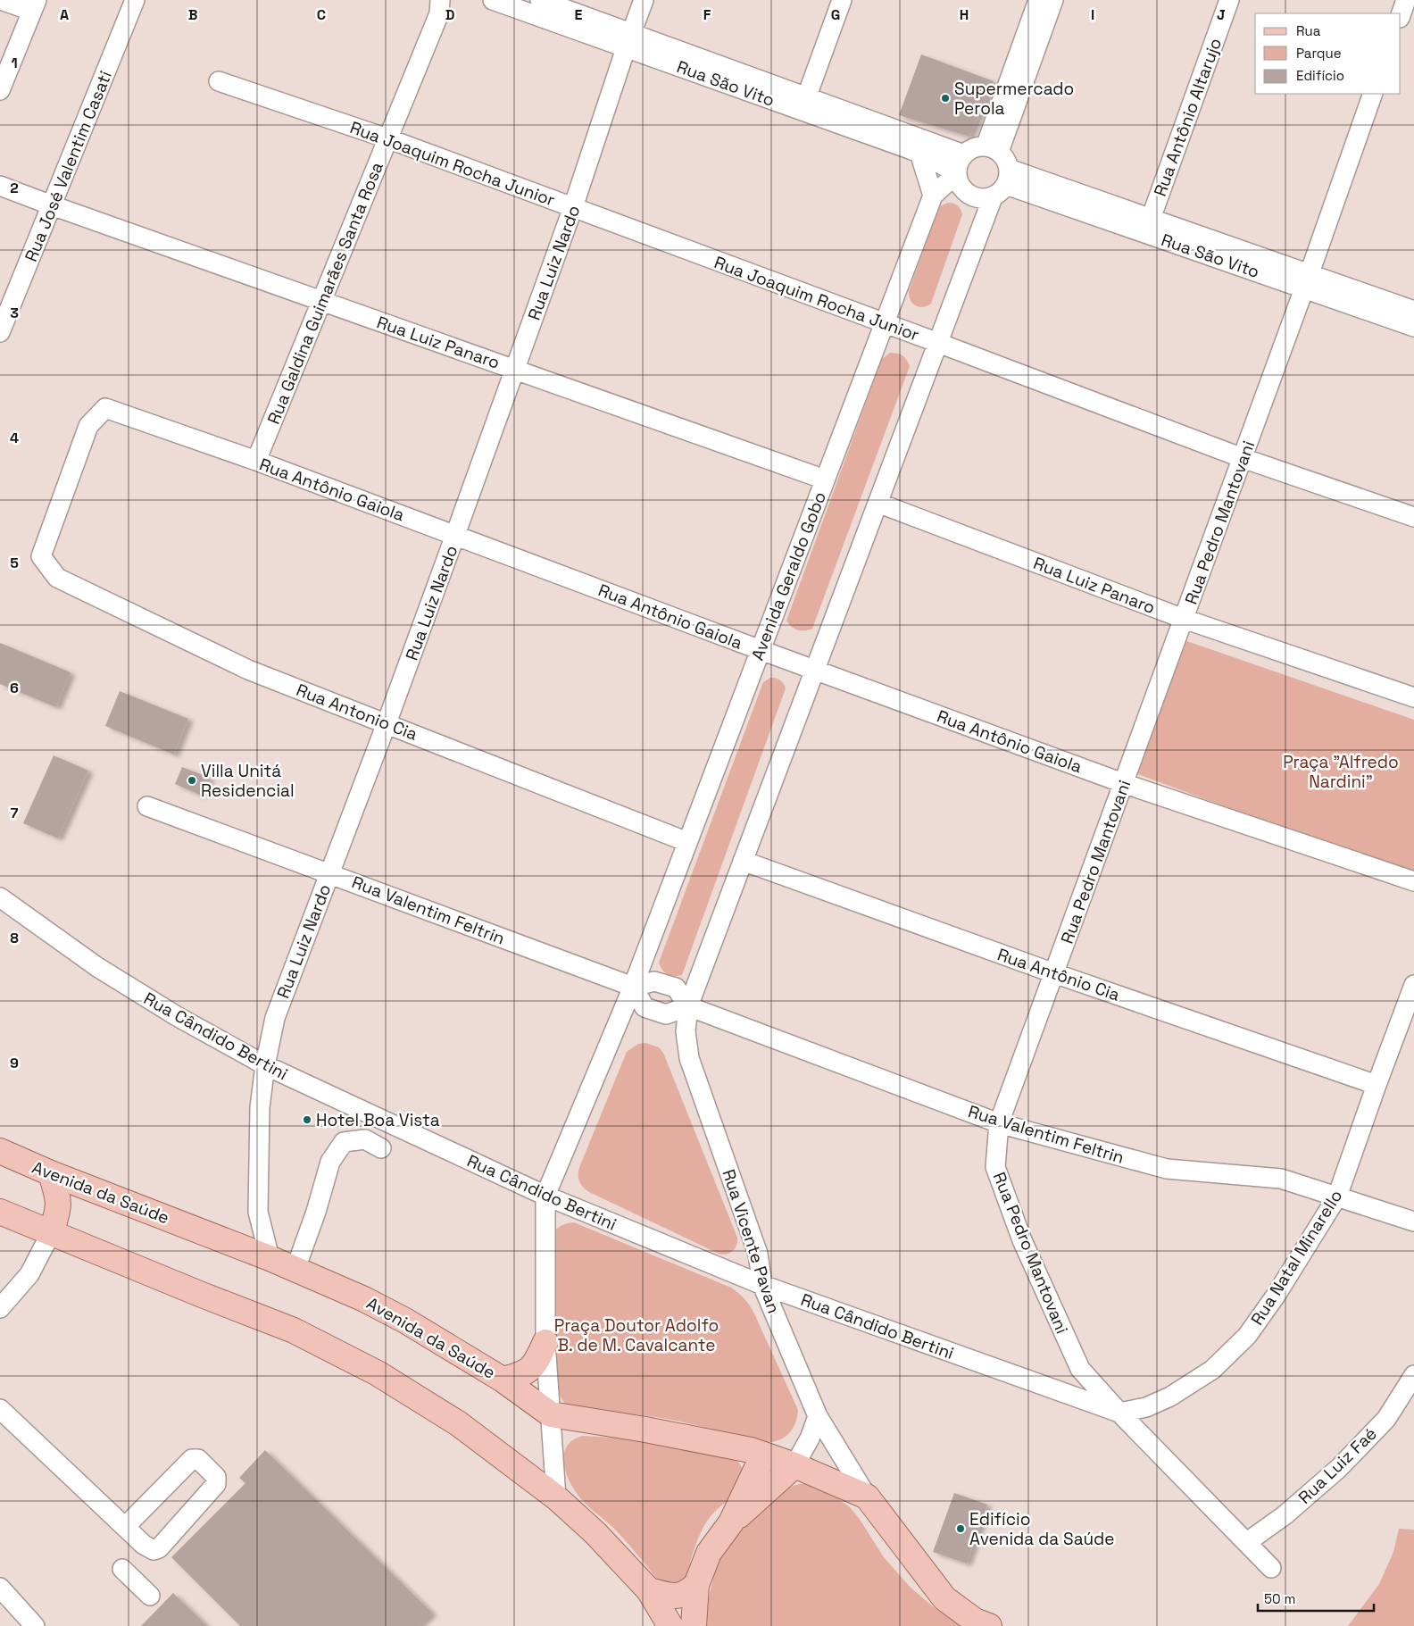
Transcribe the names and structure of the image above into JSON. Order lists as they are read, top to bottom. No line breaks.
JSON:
{"streets":{"main road":["Avenida da Saúde"],"street":["Rua São Vito","Rua Antônio Altarujo","Rua Joaquim Rocha Junior","Rua José Valentim Casati","Rua Luiz Nardo","Rua Galdina Guimarães Santa Rosa","Rua Luiz Panaro","Rua Antônio Gaiola","Rua Pedro Mantovani","Avenida Geraldo Gobo","Rua Antonio Cia","Rua Valentim Feltrin","Rua Antônio Cia","Rua Cândido Bertini","Rua Vicente Pavan","Rua Natal Minarello","Rua Luiz Faé"]},"crossings":[["Rua São Vito","Rua Antônio Altarujo"],["Rua São Vito","Rua Luiz Nardo"],["Rua São Vito","Rua Pedro Mantovani"],["Rua São Vito","Avenida Geraldo Gobo"],["Rua Joaquim Rocha Junior","Rua Luiz Nardo"],["Rua Joaquim Rocha Junior","Rua Galdina Guimarães Santa Rosa"],["Rua Joaquim Rocha Junior","Rua Pedro Mantovani"],["Rua Joaquim Rocha Junior","Avenida Geraldo Gobo"],["Rua José Valentim Casati","Rua Luiz Panaro"],["Rua Luiz Nardo","Rua Luiz Panaro"],["Rua Luiz Nardo","Rua Antônio Gaiola"],["Rua Luiz Nardo","Rua Antonio Cia"],["Rua Luiz Nardo","Rua Valentim Feltrin"],["Rua Luiz Nardo","Rua Cândido Bertini"],["Rua Luiz Nardo","Avenida da Saúde"],["Rua Galdina Guimarães Santa Rosa","Rua Luiz Panaro"],["Rua Galdina Guimarães Santa Rosa","Rua Antônio Gaiola"],["Rua Luiz Panaro","Rua Pedro Mantovani"],["Rua Luiz Panaro","Avenida Geraldo Gobo"],["Rua Antônio Gaiola","Rua Pedro Mantovani"],["Rua Antônio Gaiola","Avenida Geraldo Gobo"],["Rua Antônio Gaiola","Rua Antonio Cia"],["Rua Pedro Mantovani","Rua Valentim Feltrin"],["Rua Pedro Mantovani","Rua Antônio Cia"],["Rua Pedro Mantovani","Rua Cândido Bertini"],["Rua Pedro Mantovani","Rua Natal Minarello"],["Rua Pedro Mantovani","Rua Luiz Faé"],["Avenida Geraldo Gobo","Rua Antonio Cia"],["Avenida Geraldo Gobo","Rua Valentim Feltrin"],["Avenida Geraldo Gobo","Rua Cândido Bertini"],["Rua Valentim Feltrin","Rua Vicente Pavan"],["Rua Valentim Feltrin","Rua Natal Minarello"],["Rua Antônio Cia","Rua Natal Minarello"],["Rua Cândido Bertini","Rua Vicente Pavan"],["Rua Cândido Bertini","Rua Natal Minarello"],["Avenida da Saúde","Rua Vicente Pavan"]],"parks":["Praça \"Alfredo Nardini\"","Praça Doutor Adolfo B. de M. Cavalcante"],"places":["Supermercado Perola","Villa Unitá Residencial","Hotel Boa Vista","Edifício Avenida da Saúde"],"legend":["Rua","Parque","Edifício"],"scale_bar":"50 m","grid":{"columns":["A","B","C","D","E","F","G","H","I","J"],"rows":["1","2","3","4","5","6","7","8","9"]}}
